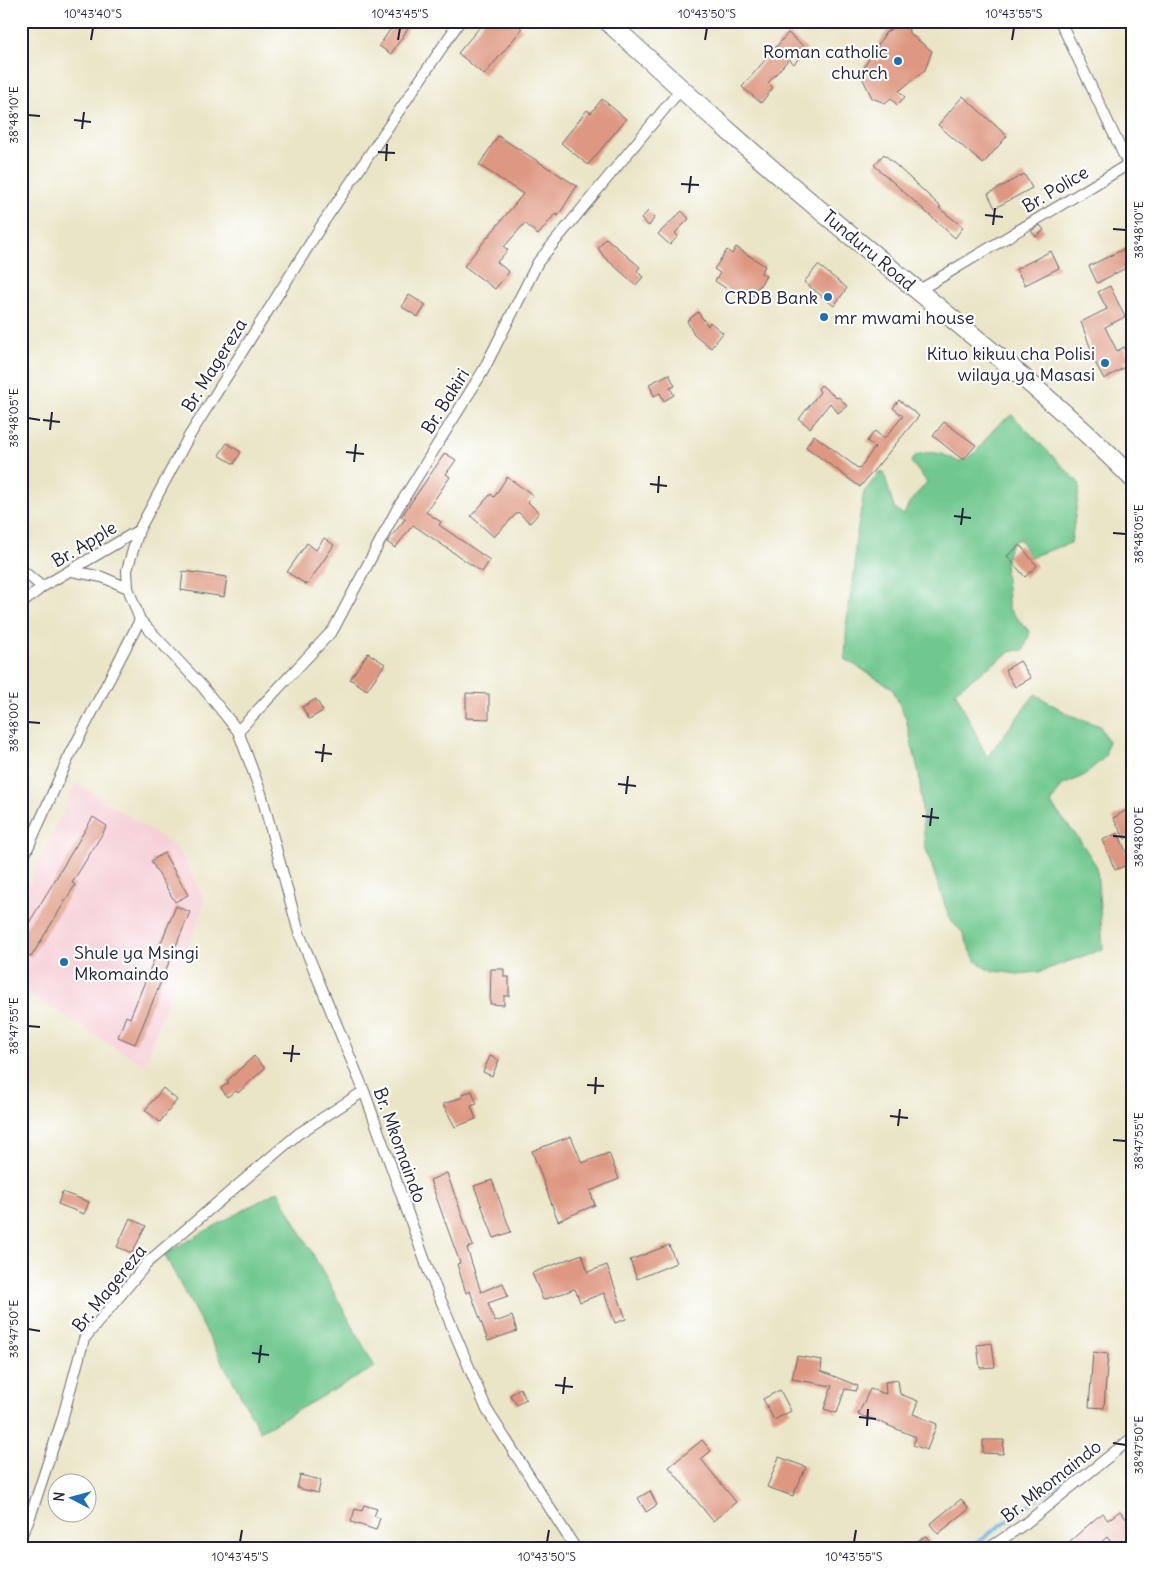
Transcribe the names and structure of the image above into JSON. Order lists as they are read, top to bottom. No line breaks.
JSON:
{"streets":{"highway":["Tunduru Road"],"street":["Br. Police","Br. Magereza","Br. Bakiri","Br. Apple","Br. Mkomaindo"]},"crossings":[["Br. Police","Tunduru Road"],["Tunduru Road","Br. Bakiri"],["Br. Magereza","Br. Bakiri"],["Br. Magereza","Br. Apple"],["Br. Magereza","Br. Mkomaindo"],["Br. Bakiri","Br. Mkomaindo"]],"places":["Roman catholic church","CRDB Bank","mr mwami house","Kituo kikuu cha Polisi wilaya ya Masasi","Shule ya Msingi Mkomaindo"],"north":"left","coordinates":["10°43'40\"S","10°43'45\"S","10°43'50\"S","10°43'55\"S","38°48'10\"E","38°48'05\"E","38°48'00\"E","38°47'55\"E","38°47'50\"E"]}
